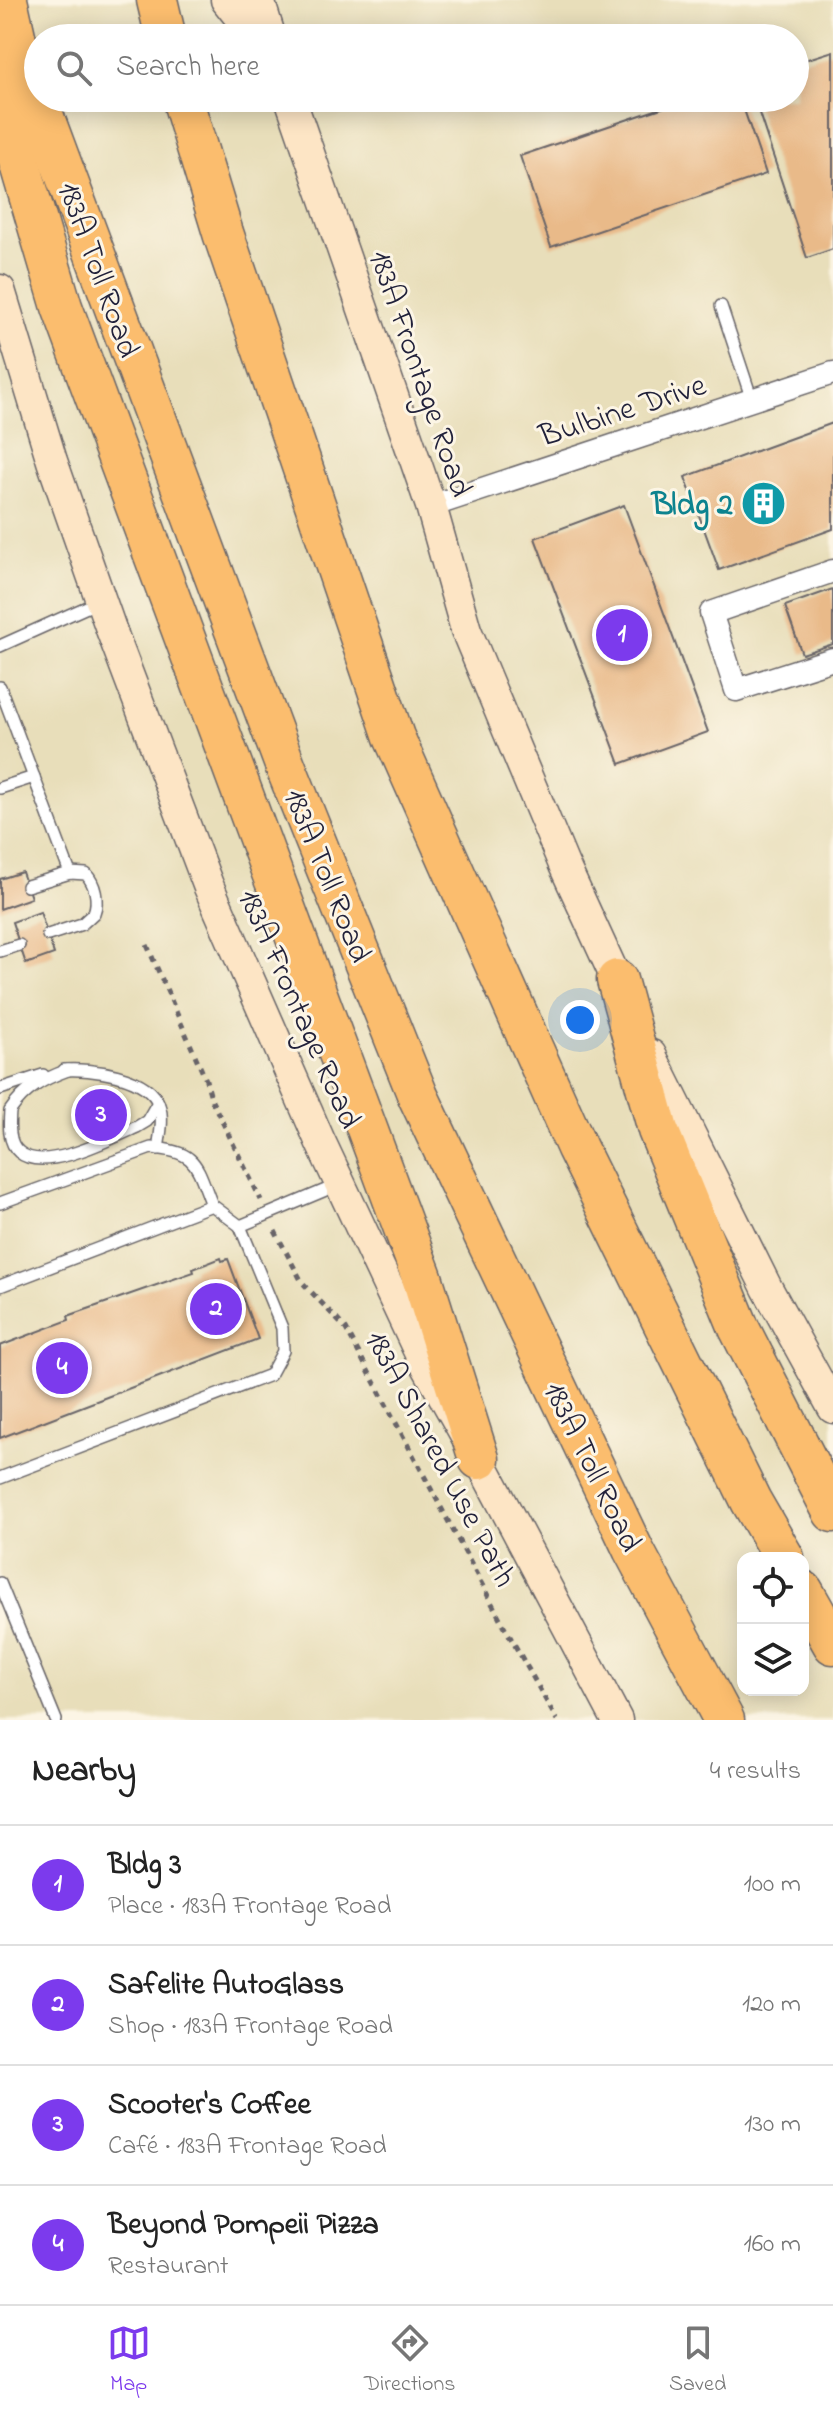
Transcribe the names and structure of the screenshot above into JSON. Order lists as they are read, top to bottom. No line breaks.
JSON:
{"streets":{"highway":["183A Toll Road"],"main road":["183A Frontage Road"],"street":["Bulbine Drive"],"path":["183A Shared Use Path"]},"crossings":[["183A Frontage Road","Bulbine Drive"]],"places":{"building":["Bldg 2"]},"page":{"search":"Search here","pins":["1","3","2","4"],"heading":["Nearby","4 results"],"list":[{"mark":"1","name":"Bldg 3","note":"Place · 183A Frontage Road","value":"100 m"},{"mark":"2","name":"Safelite AutoGlass","note":"Shop · 183A Frontage Road","value":"120 m"},{"mark":"3","name":"Scooter's Coffee","note":"Café · 183A Frontage Road","value":"130 m"},{"mark":"4","name":"Beyond Pompeii Pizza","note":"Restaurant","value":"160 m"}],"nav":["Map","Directions","Saved"]}}
